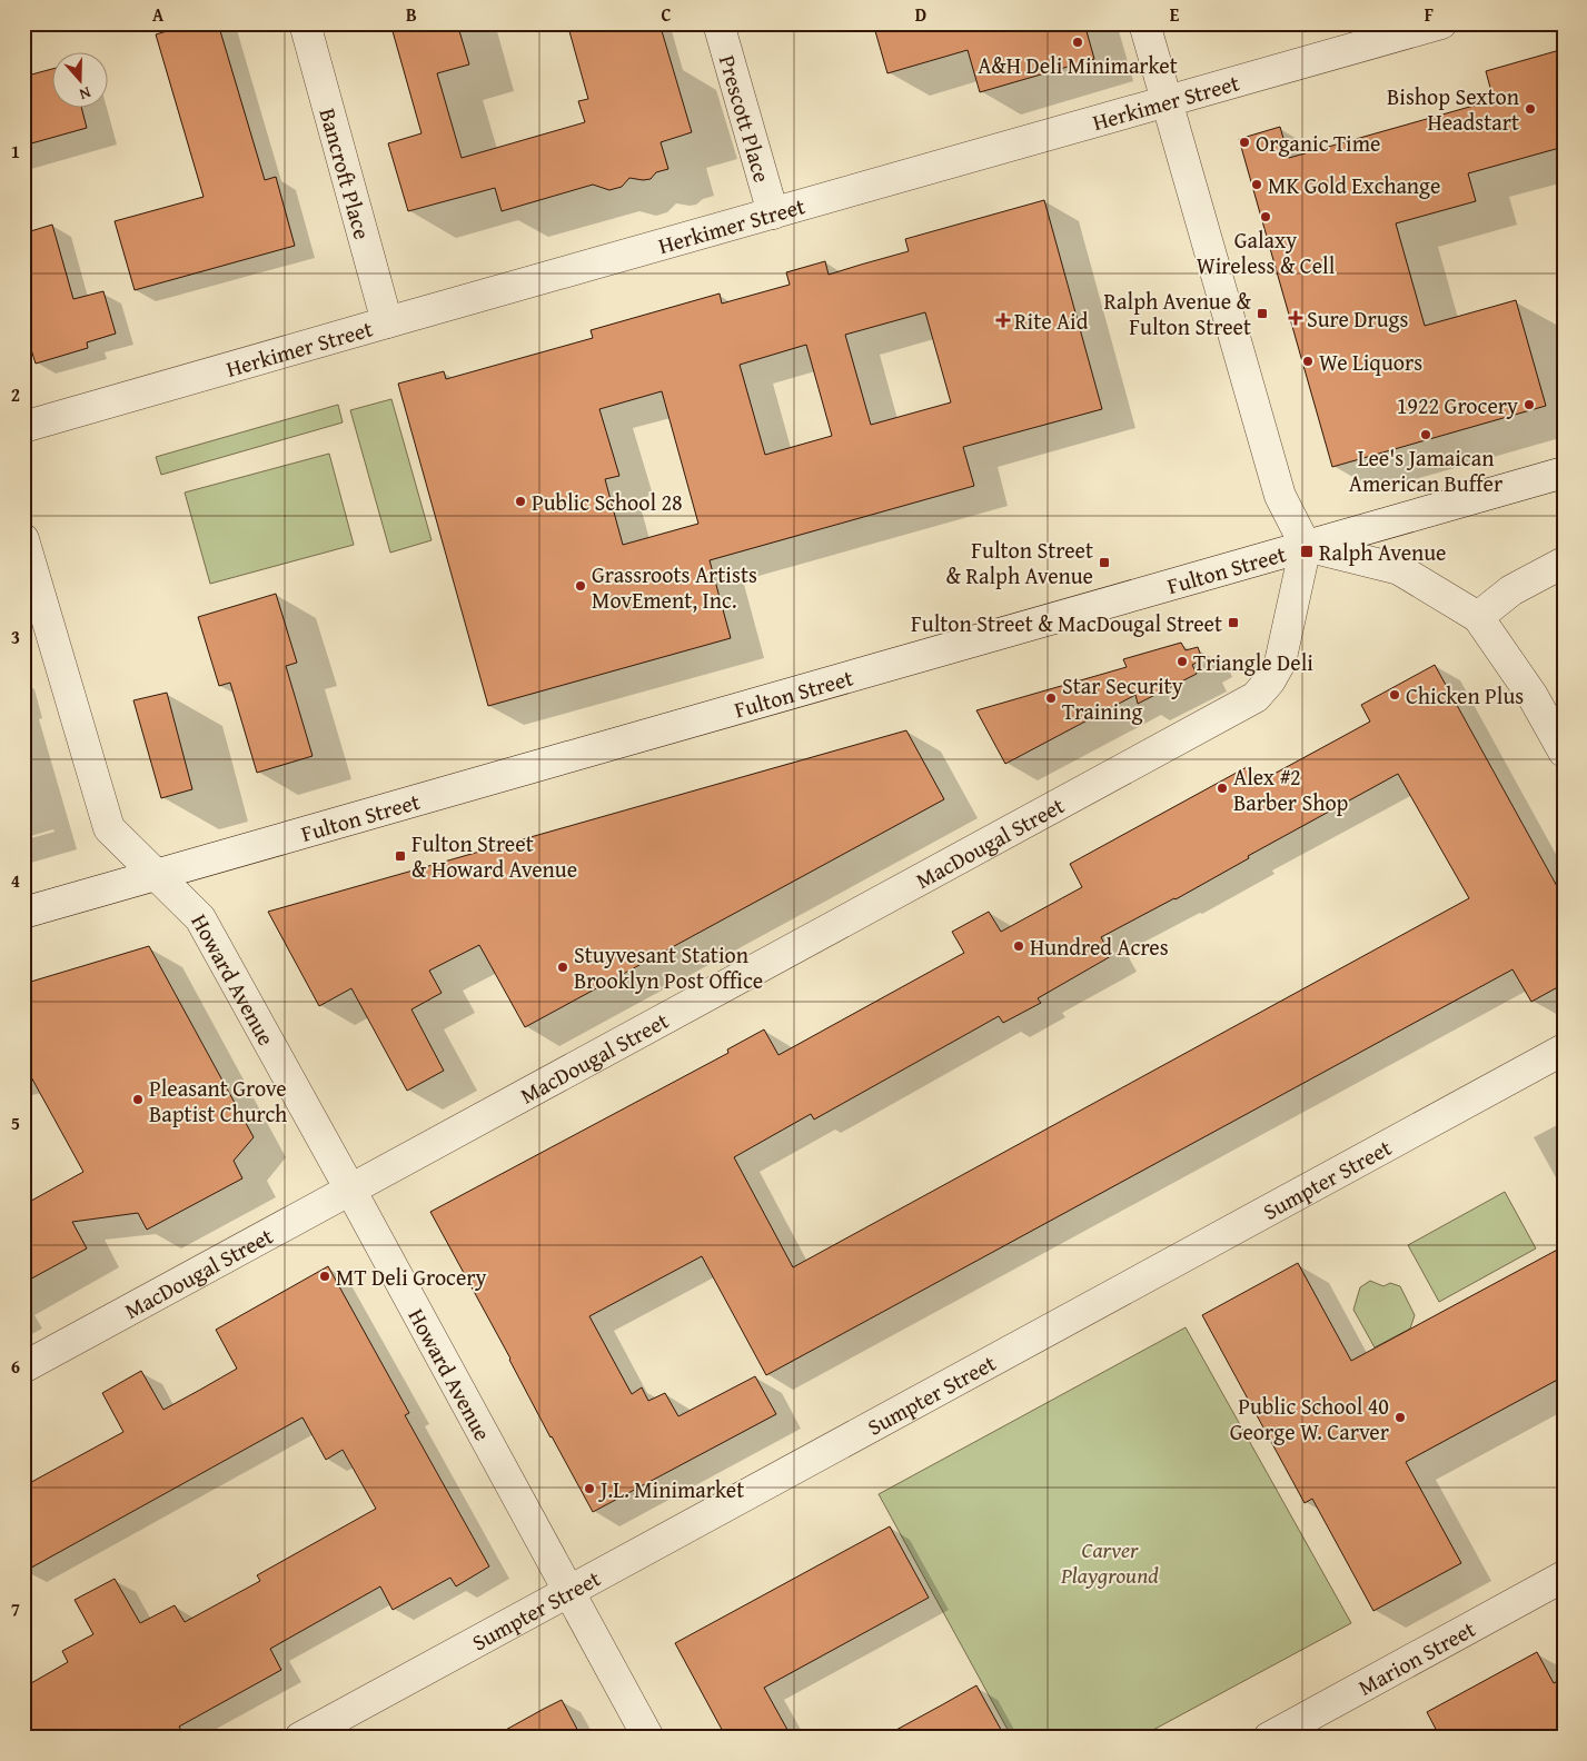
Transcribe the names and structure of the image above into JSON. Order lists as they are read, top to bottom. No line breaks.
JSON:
{"streets":{"street":["Herkimer Street","Prescott Place","Bancroft Place","Fulton Street","MacDougal Street","Howard Avenue","Sumpter Street","Marion Street"]},"crossings":[["Herkimer Street","Prescott Place"],["Herkimer Street","Bancroft Place"],["Fulton Street","MacDougal Street"],["Fulton Street","Howard Avenue"],["MacDougal Street","Howard Avenue"],["Howard Avenue","Sumpter Street"]],"parks":["Carver Playground"],"places":{"other":["A&H Deli Minimarket","Bishop Sexton Headstart","Organic Time","MK Gold Exchange","Galaxy Wireless & Cell","We Liquors","1922 Grocery","Lee's Jamaican American Buffer","Public School 28","Grassroots Artists MovEment, Inc.","Triangle Deli","Chicken Plus","Star Security Training","Alex #2 Barber Shop","Hundred Acres","Stuyvesant Station Brooklyn Post Office","Pleasant Grove Baptist Church","MT Deli Grocery","Public School 40 George W. Carver","J.L. Minimarket"],"transit":["Ralph Avenue & Fulton Street","Ralph Avenue","Fulton Street & Ralph Avenue","Fulton Street & MacDougal Street","Fulton Street & Howard Avenue"],"health":["Sure Drugs","Rite Aid"]},"north":"bottom","grid":{"columns":["A","B","C","D","E","F"],"rows":["1","2","3","4","5","6","7"]}}
